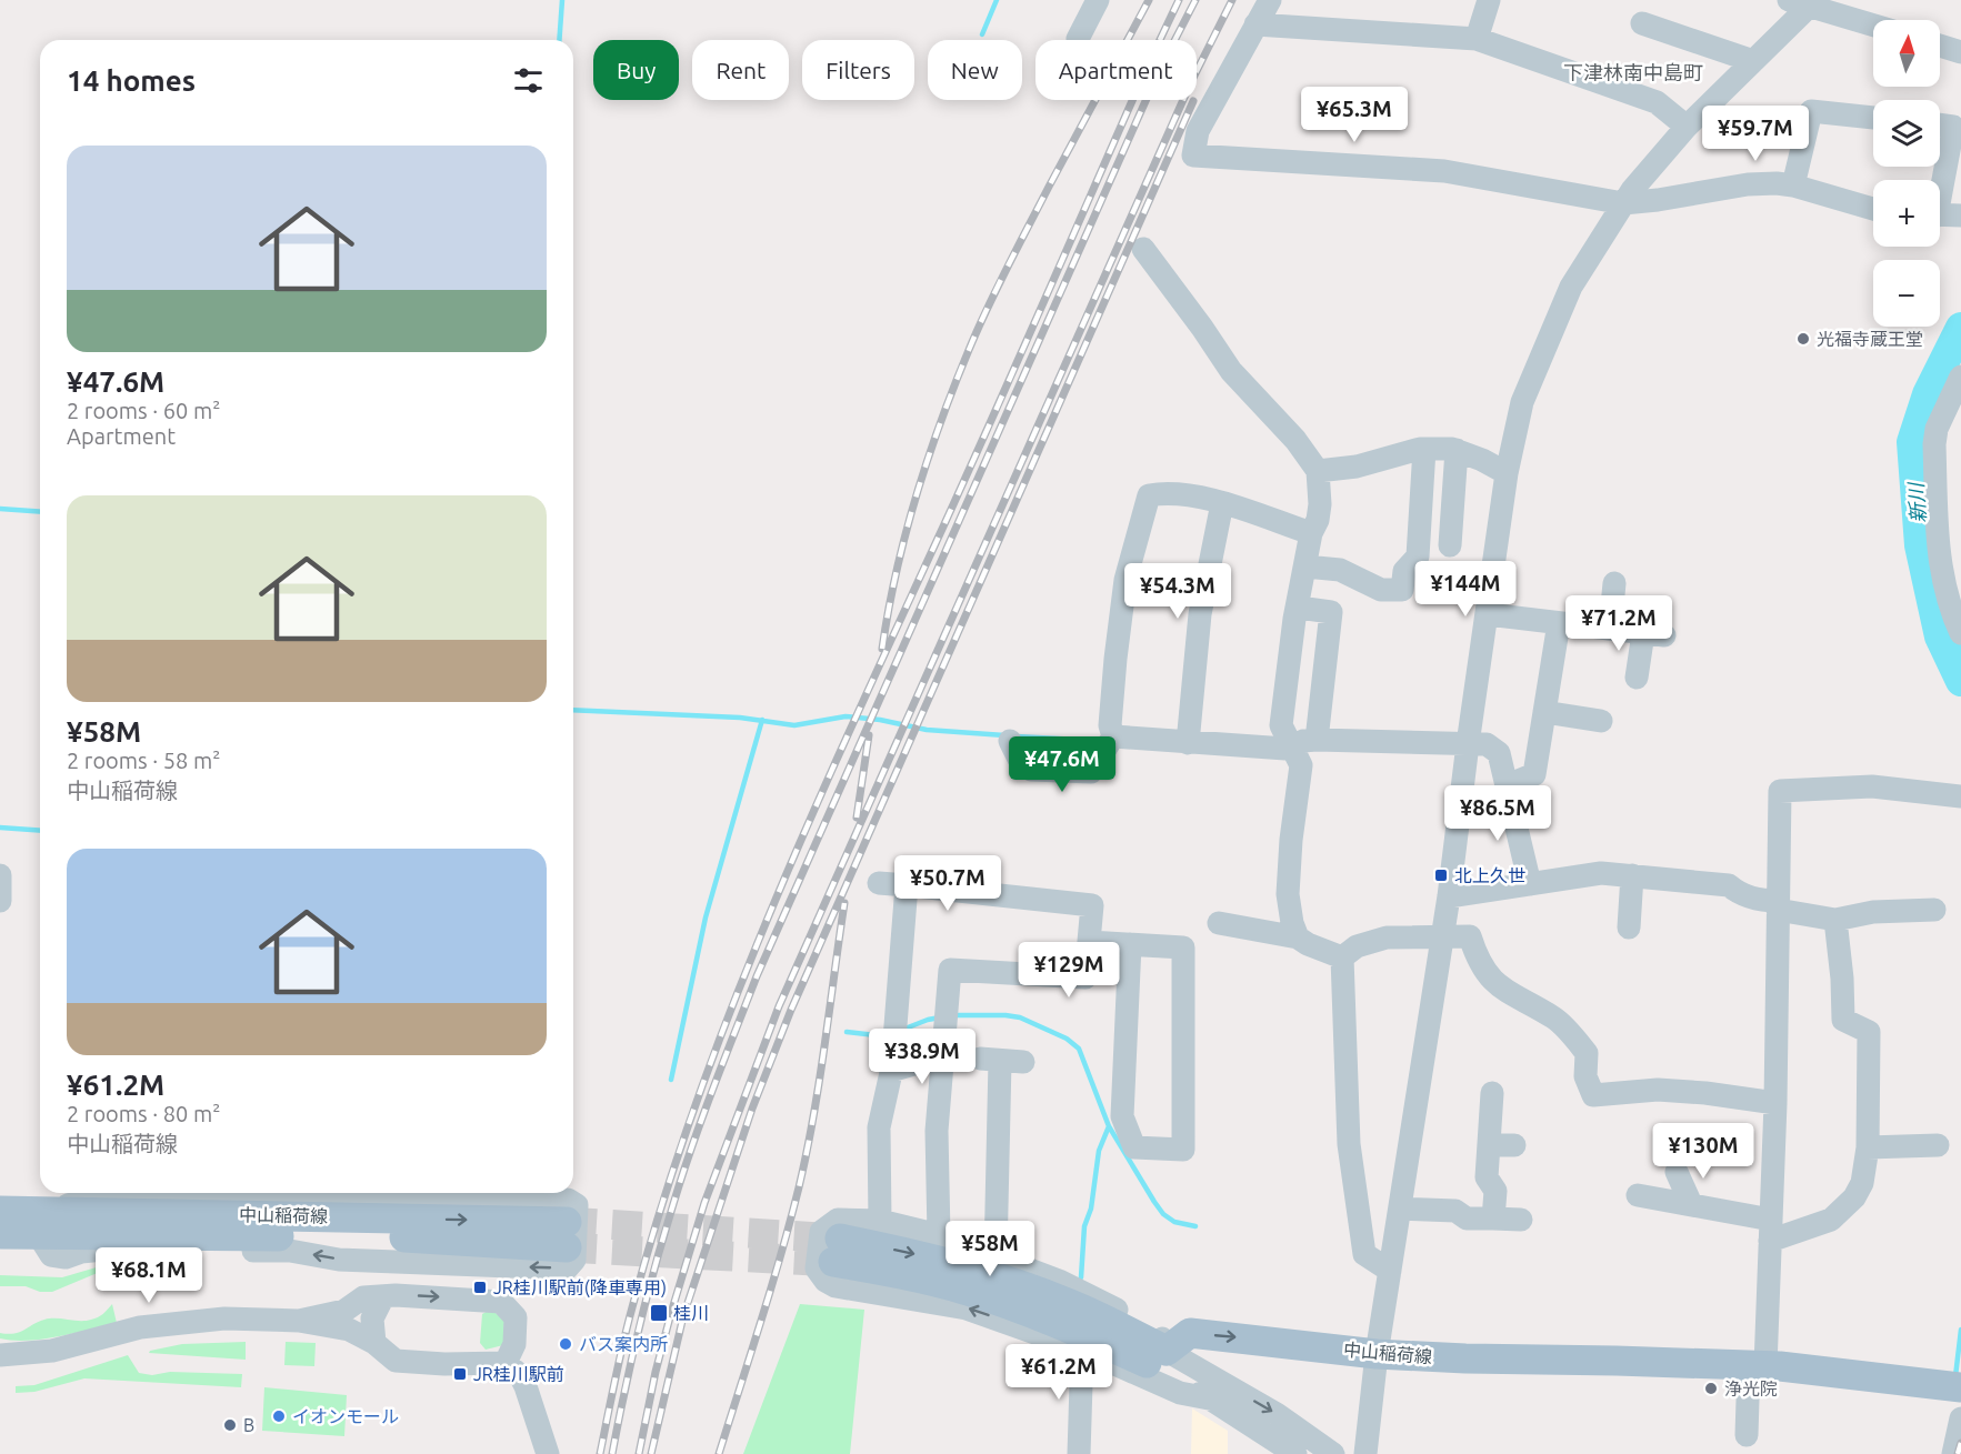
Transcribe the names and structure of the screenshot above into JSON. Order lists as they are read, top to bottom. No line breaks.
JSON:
{"streets":{"main road":["中山稲荷線"]},"districts":["下津林南中島町"],"water":["新川"],"places":{"other":["光福寺蔵王堂","バス案内所","浄光院","イオンモール","B"],"transit":["北上久世","JR桂川駅前(降車専用)","桂川","JR桂川駅前"]},"north":"top","page":{"map_buttons":["+","−"],"chip":["Buy","Rent","Filters","New","Apartment"],"heading":"14 homes","price":["¥65.3M","¥59.7M","¥144M","¥54.3M","¥71.2M","¥47.6M","¥86.5M","¥50.7M","¥129M","¥38.9M","¥130M","¥58M","¥68.1M","¥61.2M"],"list":[{"name":"¥47.6M","note":"2 rooms · 60 m² · Apartment"},{"name":"¥58M","note":"2 rooms · 58 m² · 中山稲荷線"},{"name":"¥61.2M","note":"2 rooms · 80 m² · 中山稲荷線"}]}}
